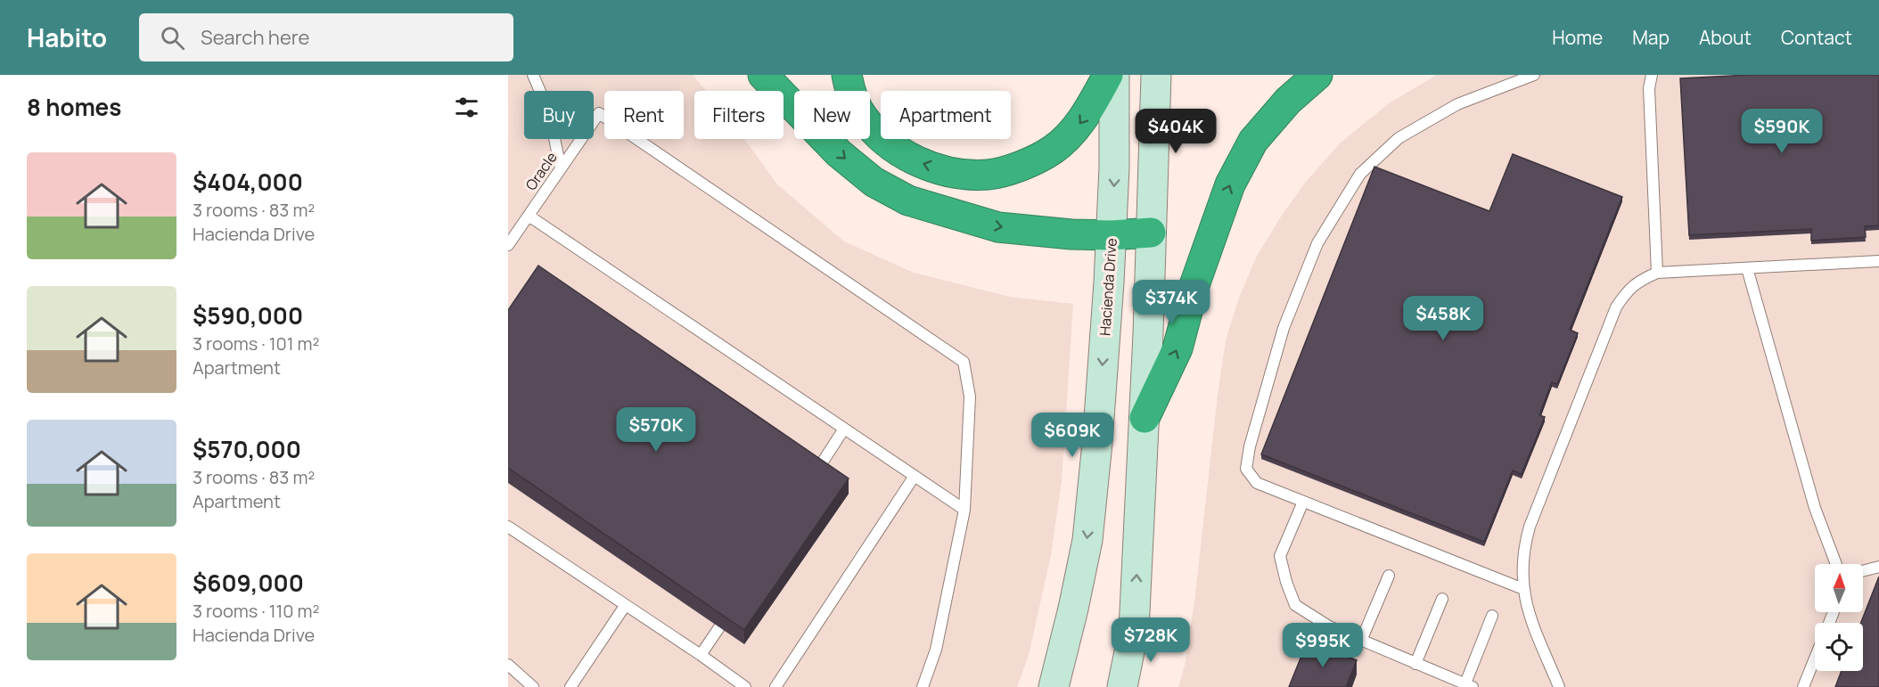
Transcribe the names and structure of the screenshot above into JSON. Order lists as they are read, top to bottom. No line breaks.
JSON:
{"streets":{"main road":["Hacienda Drive"],"lane":["Oracle"]},"north":"top","page":{"header":"Habito","search":"Search here","nav":["Home","Map","About","Contact"],"heading":"8 homes","chip":["Buy","Rent","Filters","New","Apartment"],"price":["$404K","$590K","$374K","$458K","$570K","$609K","$728K","$995K"],"list":[{"name":"$404,000","note":"3 rooms · 83 m² · Hacienda Drive"},{"name":"$590,000","note":"3 rooms · 101 m² · Apartment"},{"name":"$570,000","note":"3 rooms · 83 m² · Apartment"},{"name":"$609,000","note":"3 rooms · 110 m² · Hacienda Drive"}]}}
